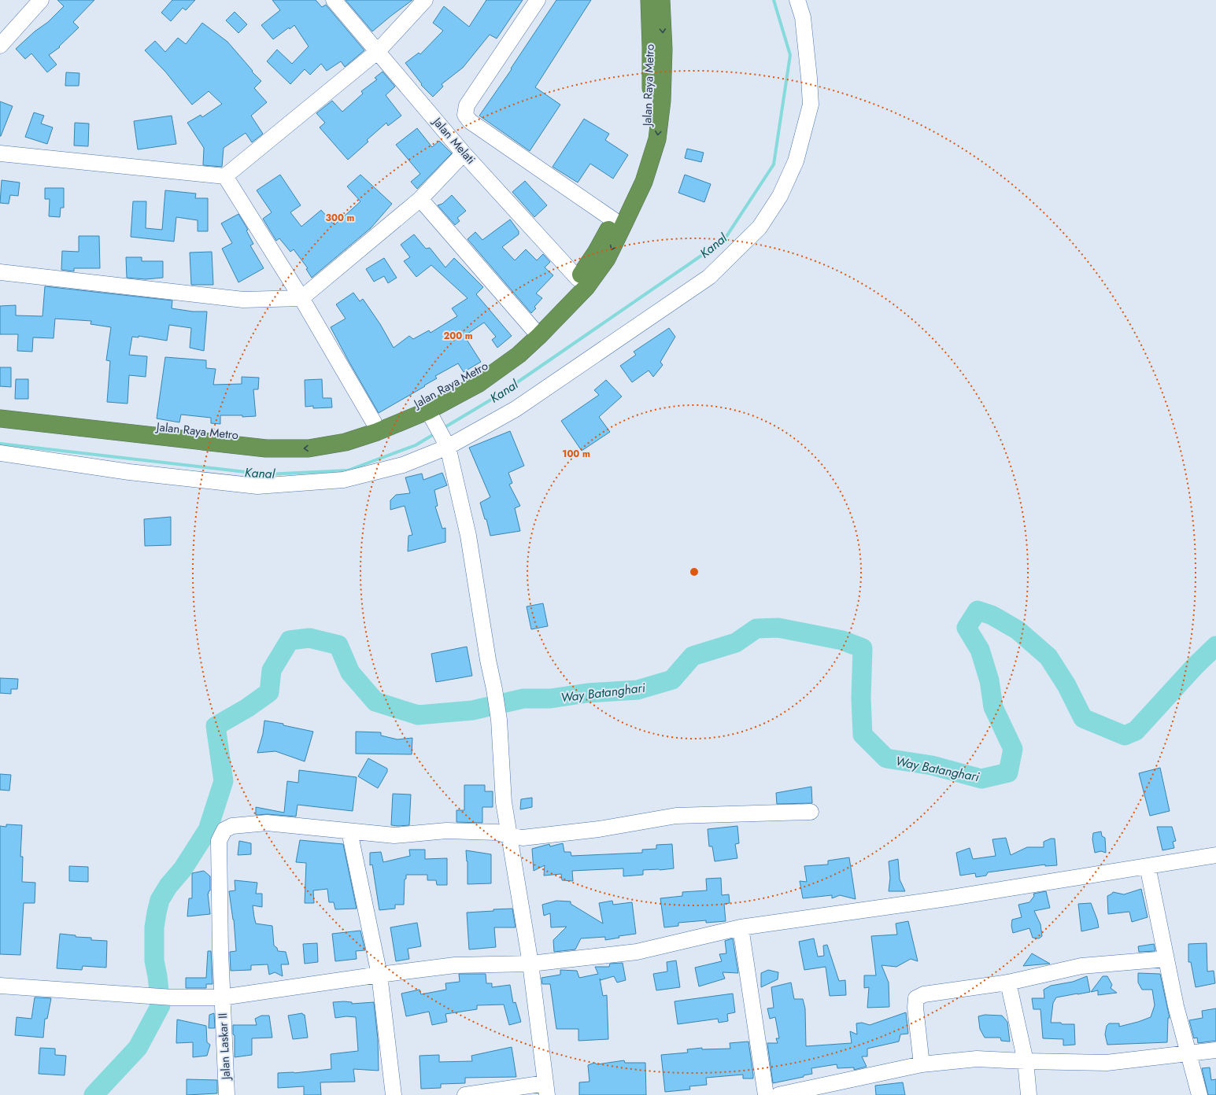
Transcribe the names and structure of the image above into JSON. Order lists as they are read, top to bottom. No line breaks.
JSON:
{"streets":{"highway":["Jalan Raya Metro"],"street":["Jalan Melati","Jalan Laskar II"]},"crossings":[["Jalan Raya Metro","Jalan Melati"]],"water":["Kanal","Way Batanghari"],"rings":["300 m","200 m","100 m"]}
